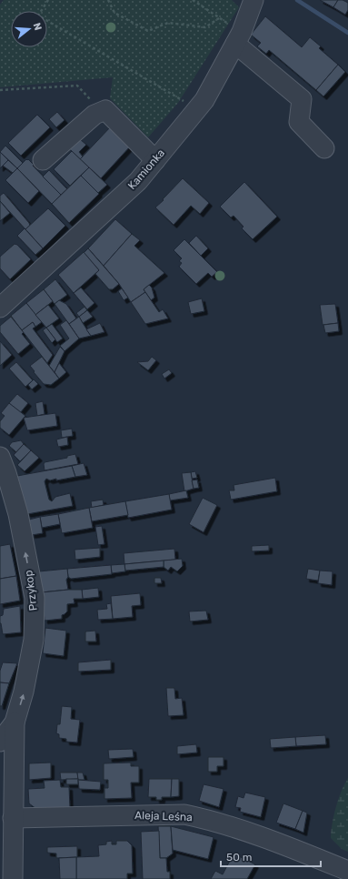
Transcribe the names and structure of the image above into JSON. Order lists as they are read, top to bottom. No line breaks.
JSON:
{"streets":{"street":["Kamionka","Przykop","Aleja Leśna"]},"one_way":["Przykop"],"scale_bar":"50 m","north":"right"}
